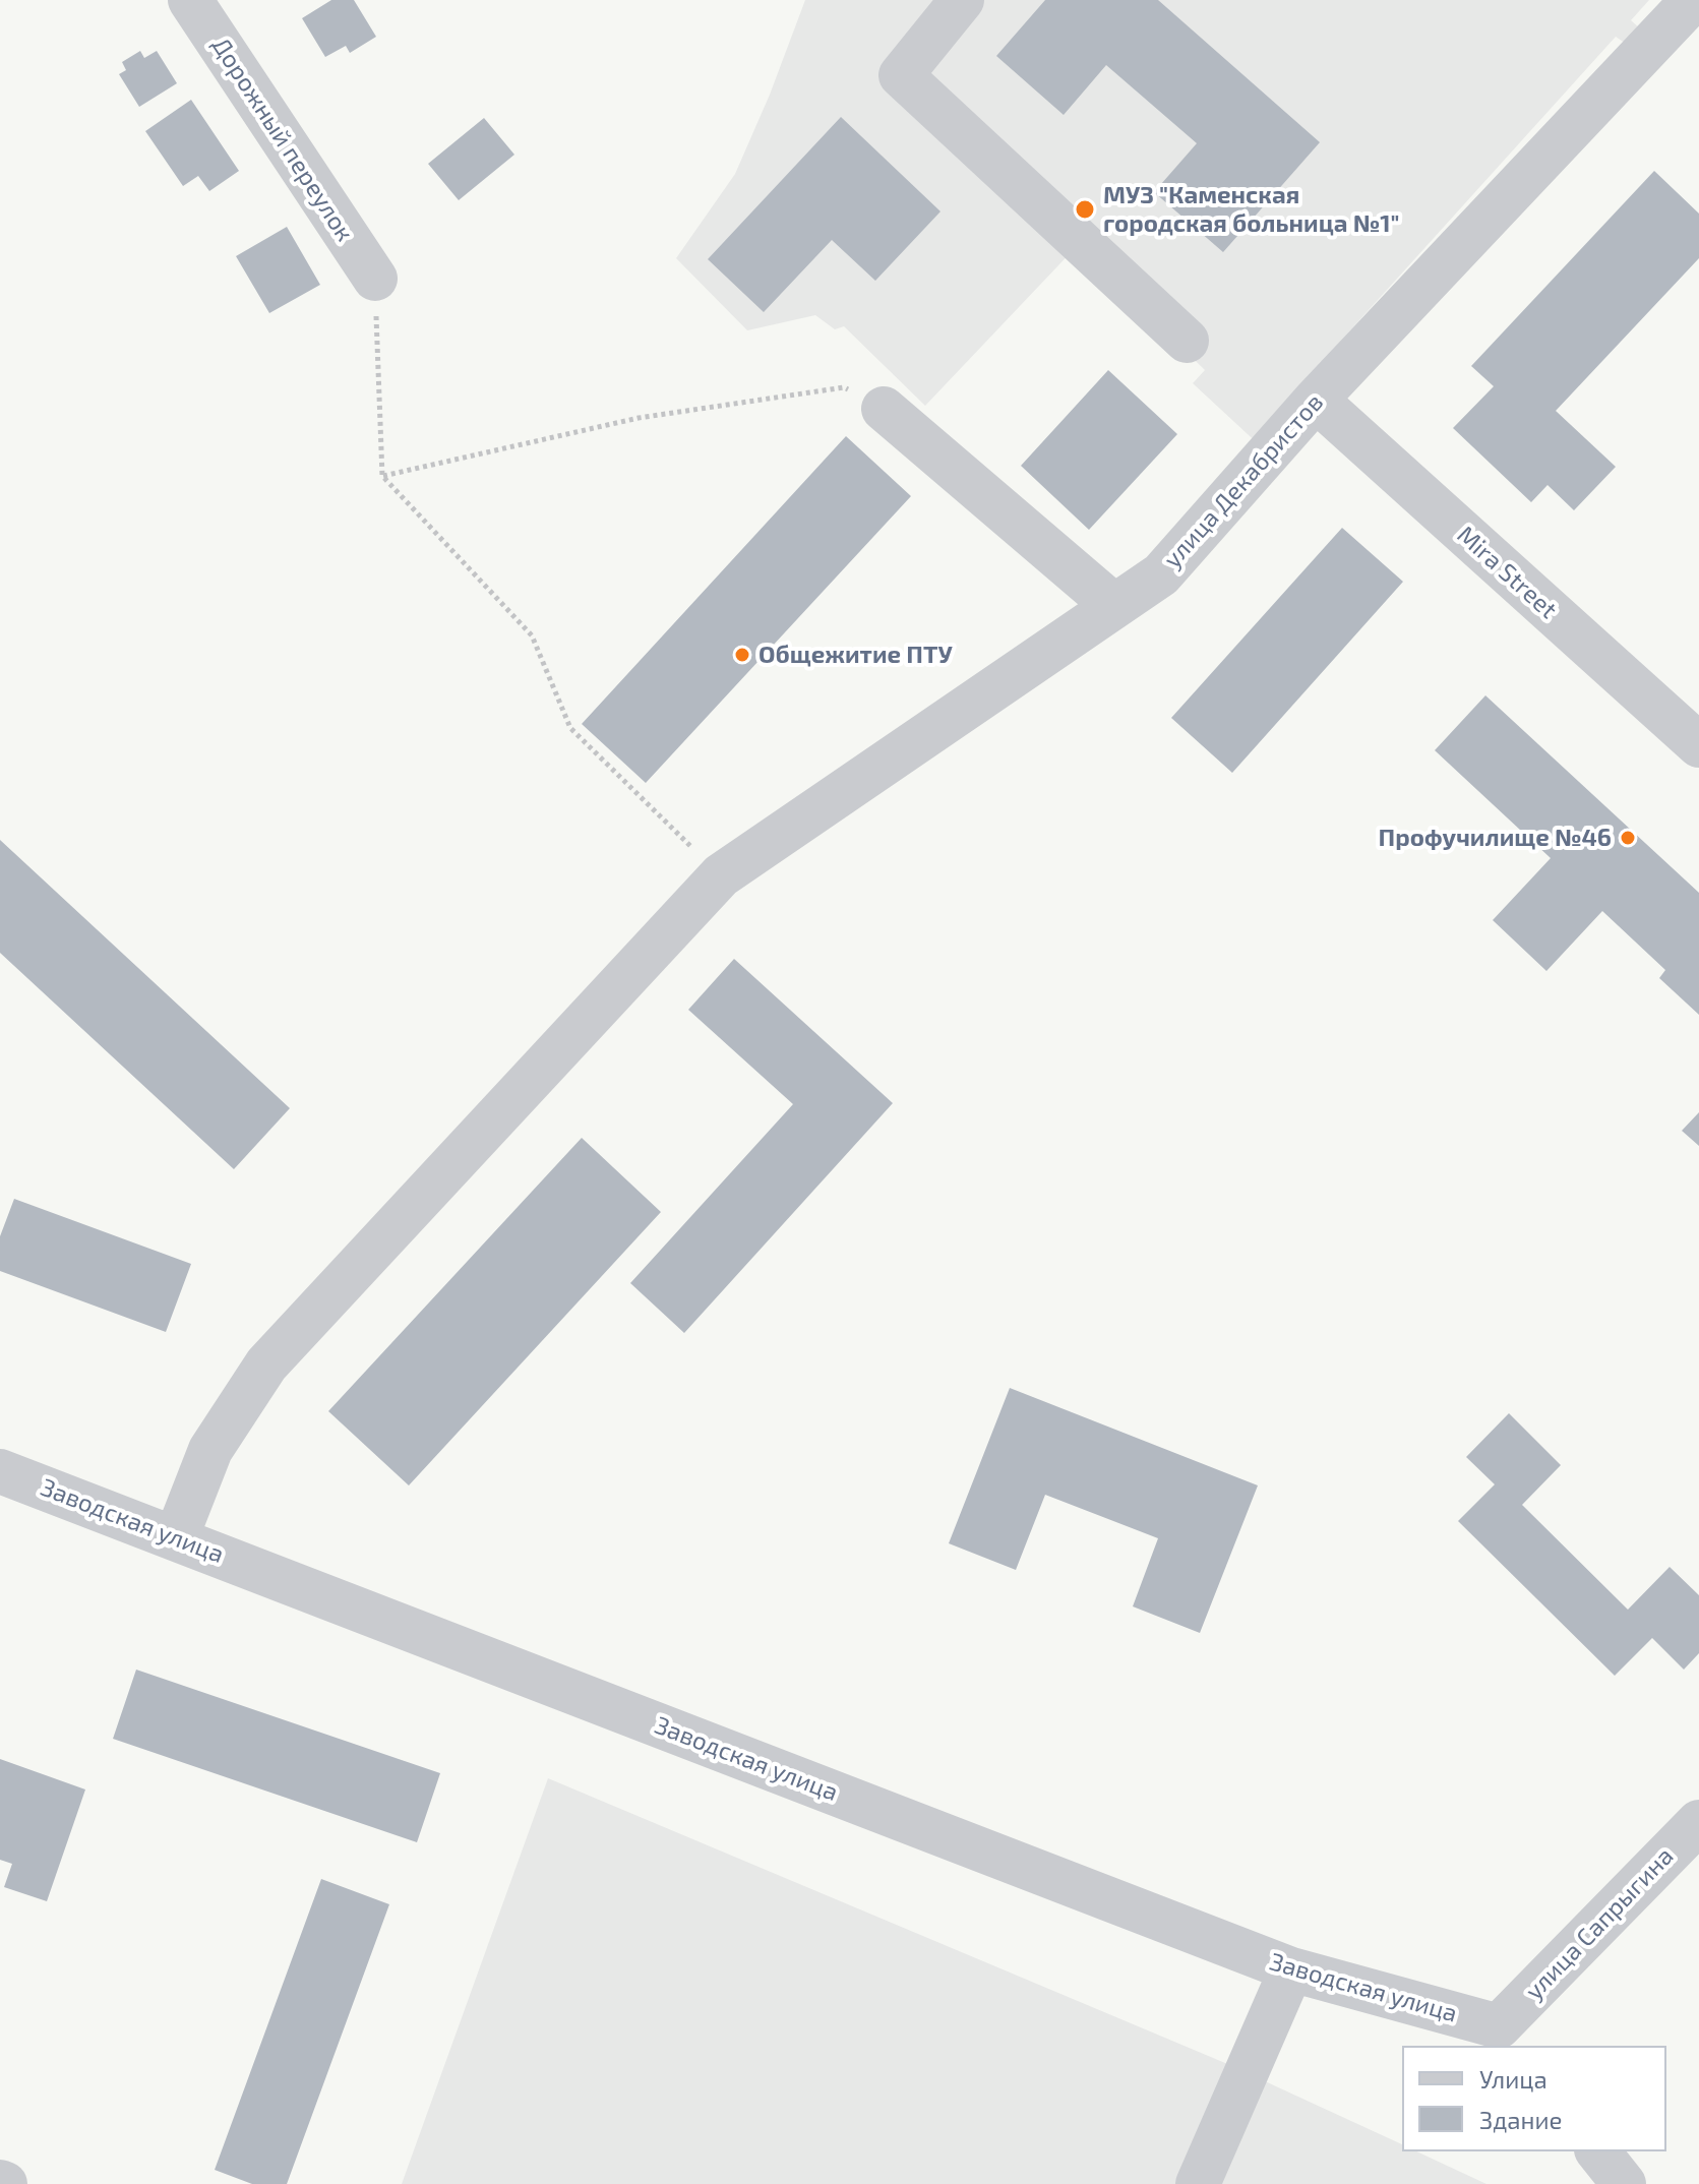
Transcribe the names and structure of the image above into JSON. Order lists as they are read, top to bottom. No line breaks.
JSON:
{"streets":{"street":["Дорожный переулок","улица Декабристов","Mira Street","Заводская улица","улица Сапрыгина"]},"crossings":[["улица Декабристов","Mira Street"],["улица Декабристов","Заводская улица"],["Заводская улица","улица Сапрыгина"]],"places":["МУЗ \"Каменская городская больница №1\"","Общежитие ПТУ","Профучилище №46"],"legend":["Улица","Здание"]}
